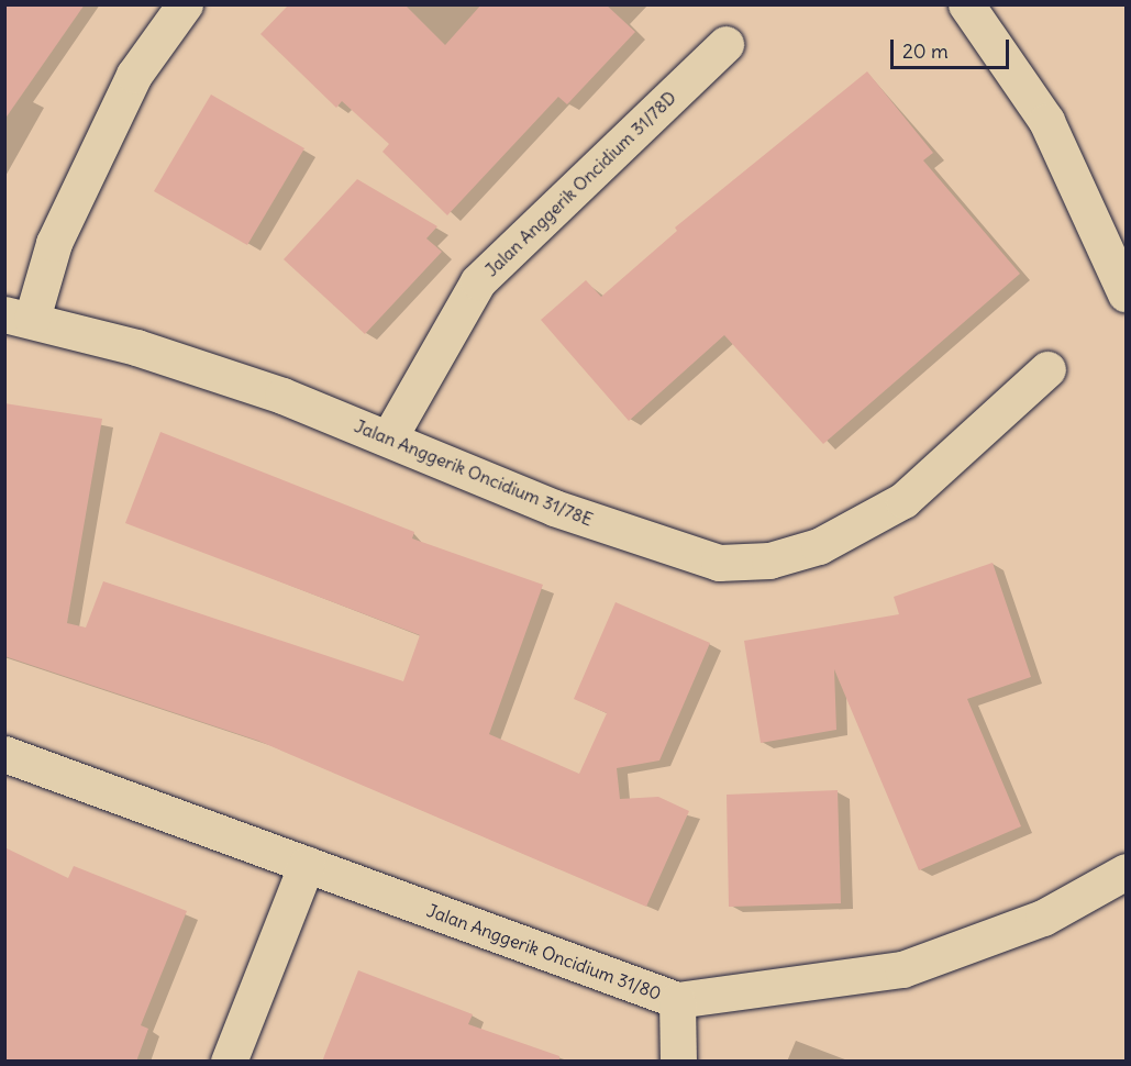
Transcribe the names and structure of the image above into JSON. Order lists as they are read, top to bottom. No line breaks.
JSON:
{"streets":{"street":["Jalan Anggerik Oncidium 31/78D","Jalan Anggerik Oncidium 31/78E","Jalan Anggerik Oncidium 31/80"]},"crossings":[["Jalan Anggerik Oncidium 31/78D","Jalan Anggerik Oncidium 31/78E"]],"scale_bar":"20 m"}
